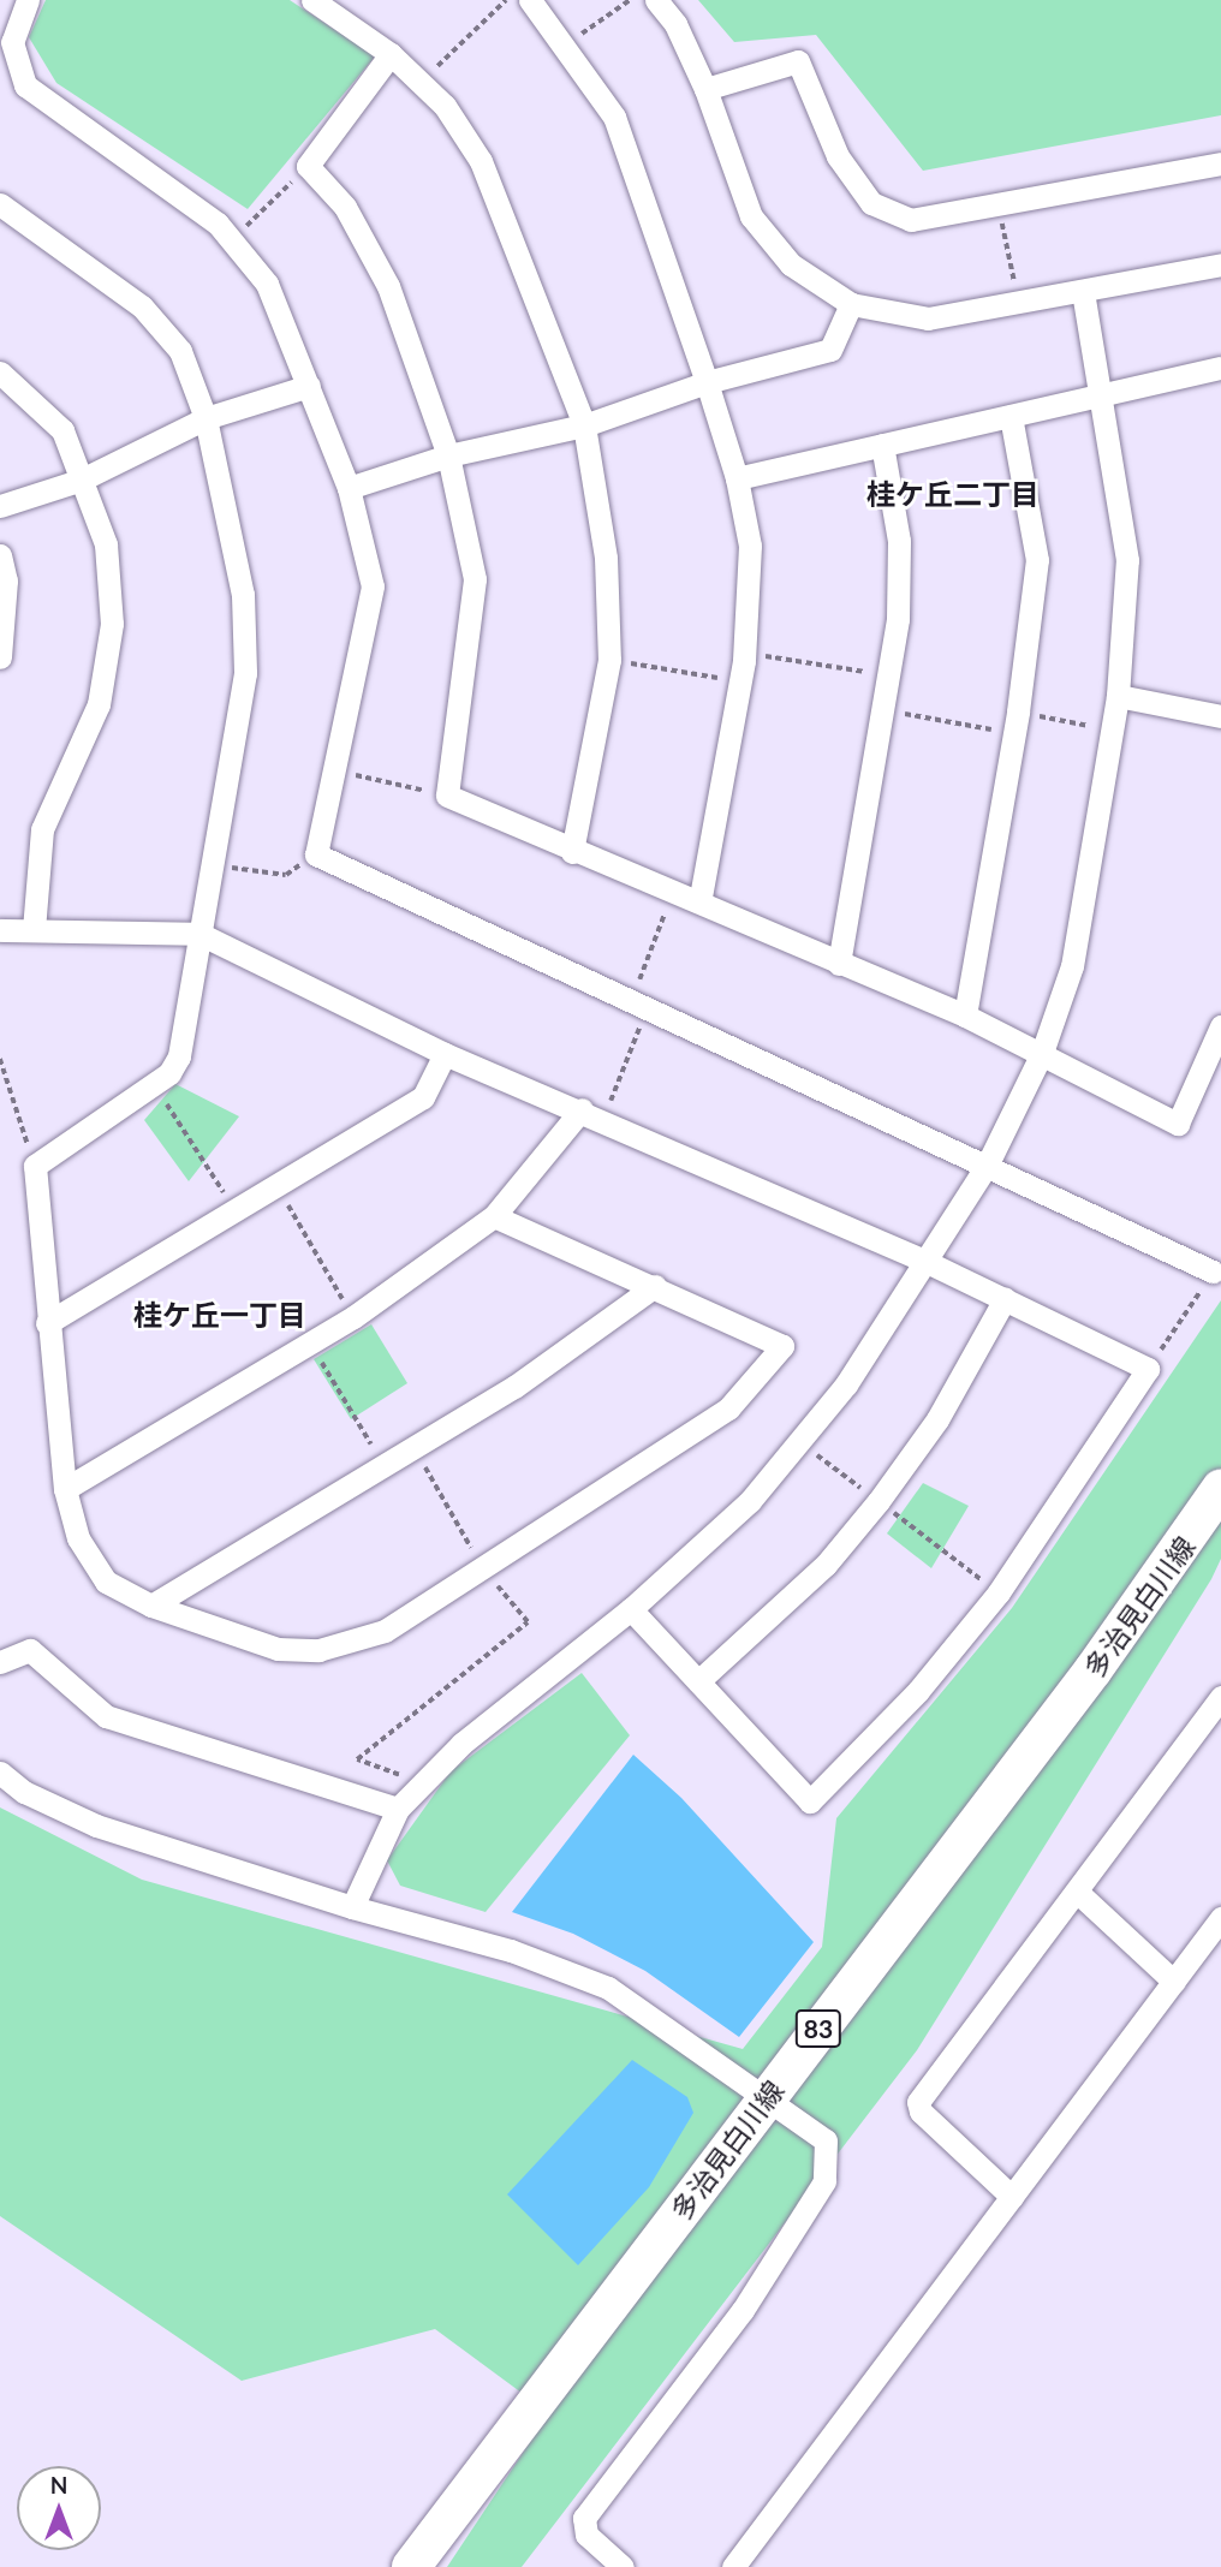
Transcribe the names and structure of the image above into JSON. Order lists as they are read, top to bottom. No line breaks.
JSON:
{"streets":{"main road":["多治見白川線","83"]},"districts":["桂ケ丘二丁目","桂ケ丘一丁目"],"north":"top"}
